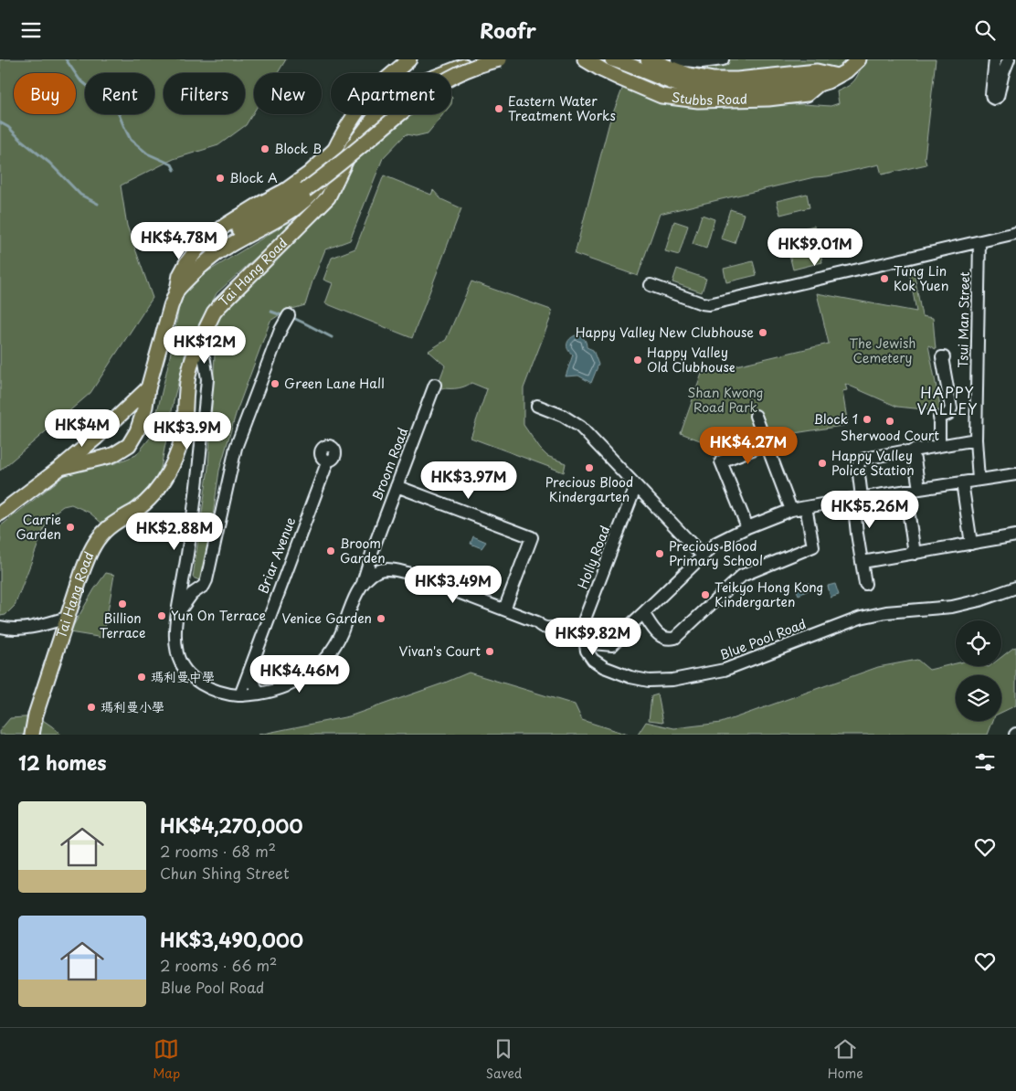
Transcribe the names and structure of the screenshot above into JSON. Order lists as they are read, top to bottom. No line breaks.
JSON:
{"streets":{"main road":["Stubbs Road","Tai Hang Road"],"street":["Tsui Man Street","Broom Road","Briar Avenue","Holly Road","Blue Pool Road"]},"crossings":[["Holly Road","Blue Pool Road"]],"districts":["HAPPY VALLEY"],"parks":["The Jewish Cemetery","Shan Kwong Road Park"],"places":["Eastern Water Treatment Works","Block B","Block A","Tung Lin Kok Yuen","Happy Valley New Clubhouse","Happy Valley Old Clubhouse","Green Lane Hall","Block 1","Sherwood Court","Happy Valley Police Station","Precious Blood Kindergarten","Carrie Garden","Broom Garden","Precious Blood Primary School","Teikyo Hong Kong Kindergarten","Billion Terrace","Yun On Terrace","Venice Garden","Vivan's Court","瑪利曼中學","瑪利曼小學"],"page":{"header":"Roofr","chip":["Buy","Rent","Filters","New","Apartment"],"price":["HK$4.78M","HK$9.01M","HK$12M","HK$4M","HK$3.9M","HK$4.27M","HK$3.97M","HK$5.26M","HK$2.88M","HK$3.49M","HK$9.82M","HK$4.46M"],"heading":"12 homes","list":[{"name":"HK$4,270,000","note":"2 rooms · 68 m² · Chun Shing Street"},{"name":"HK$3,490,000","note":"2 rooms · 66 m² · Blue Pool Road"}],"tabs":["Map","Saved","Home"]}}
